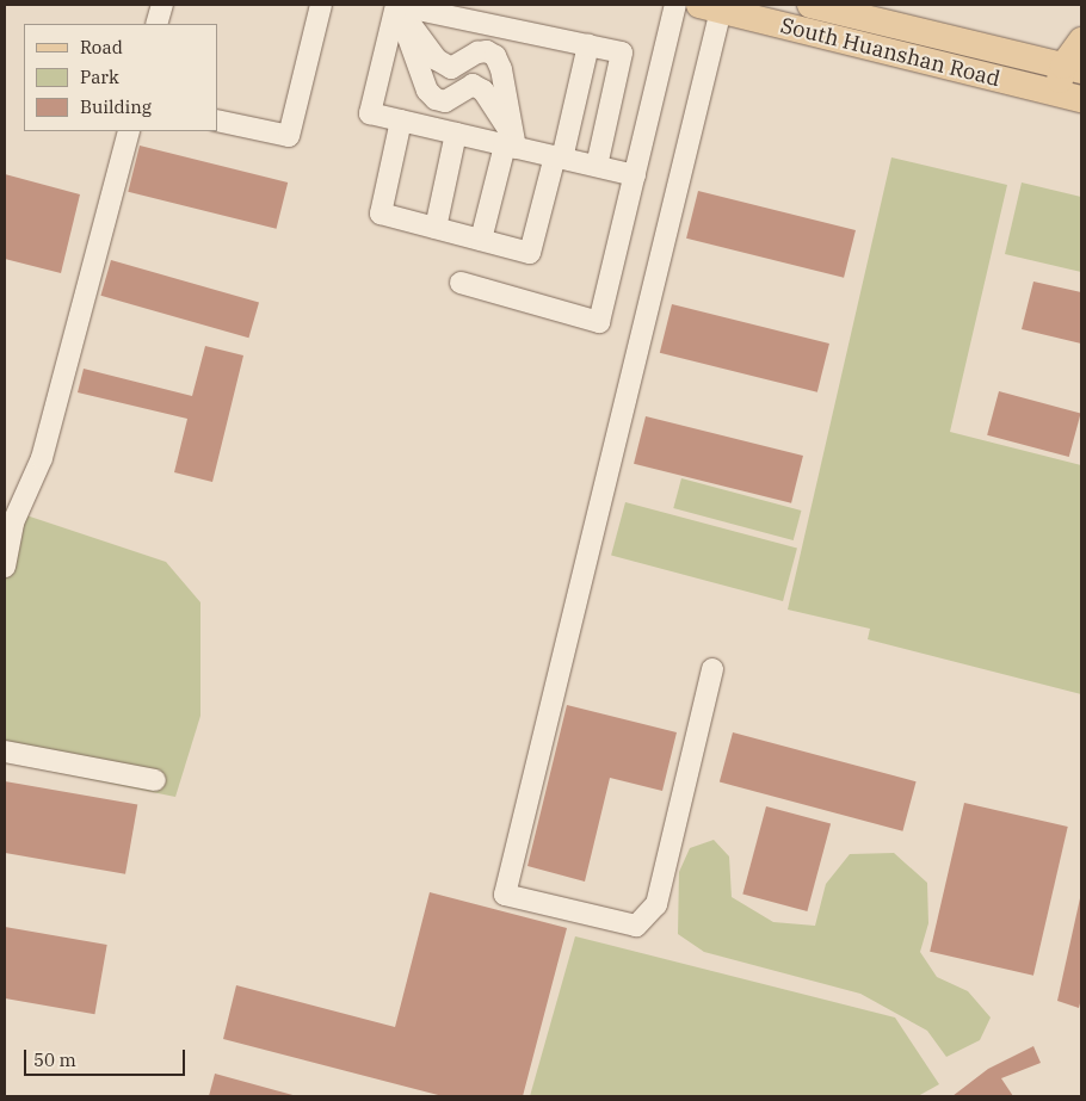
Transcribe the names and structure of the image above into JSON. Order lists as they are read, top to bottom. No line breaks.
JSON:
{"streets":{"main road":["South Huanshan Road"]},"legend":["Road","Park","Building"],"scale_bar":"50 m"}
